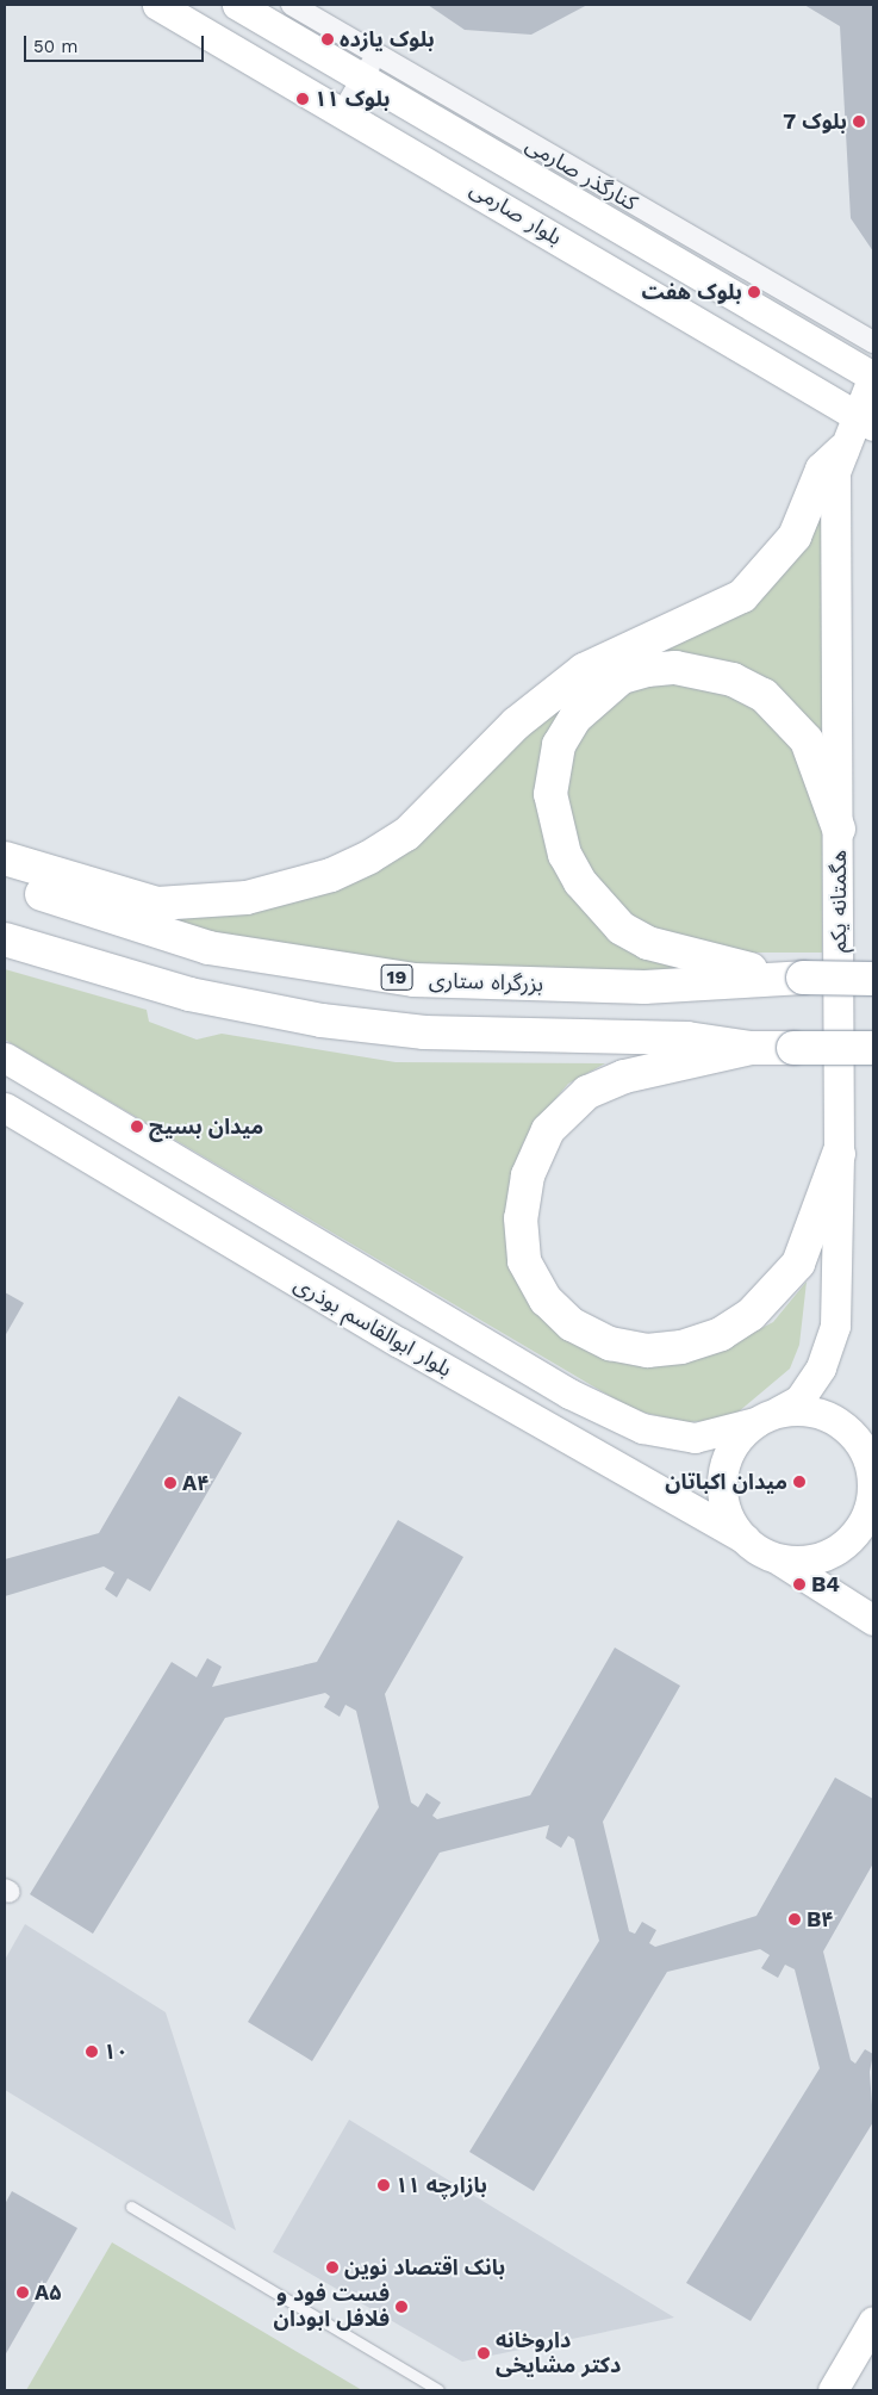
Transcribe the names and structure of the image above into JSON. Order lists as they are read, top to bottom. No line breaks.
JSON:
{"streets":{"highway":["19","بزرگراه ستاری"],"street":["کنارگذر صارمی","بلوار صارمی","هگمتانه یکم","بلوار ابوالقاسم بوذری"]},"crossings":[["کنارگذر صارمی","بلوار صارمی"],["بلوار صارمی","هگمتانه یکم"],["هگمتانه یکم","بلوار ابوالقاسم بوذری"]],"places":["بلوک یازده","بلوک ۱۱","بلوک 7","بلوک هفت","میدان بسیج","میدان اکباتان","A۴","B4","B۴","۱۰","بازارچه ۱۱","بانک اقتصاد نوین","A۵","فست فود و فلافل ابودان","داروخانه دکتر مشایخی"],"scale_bar":"50 m"}
